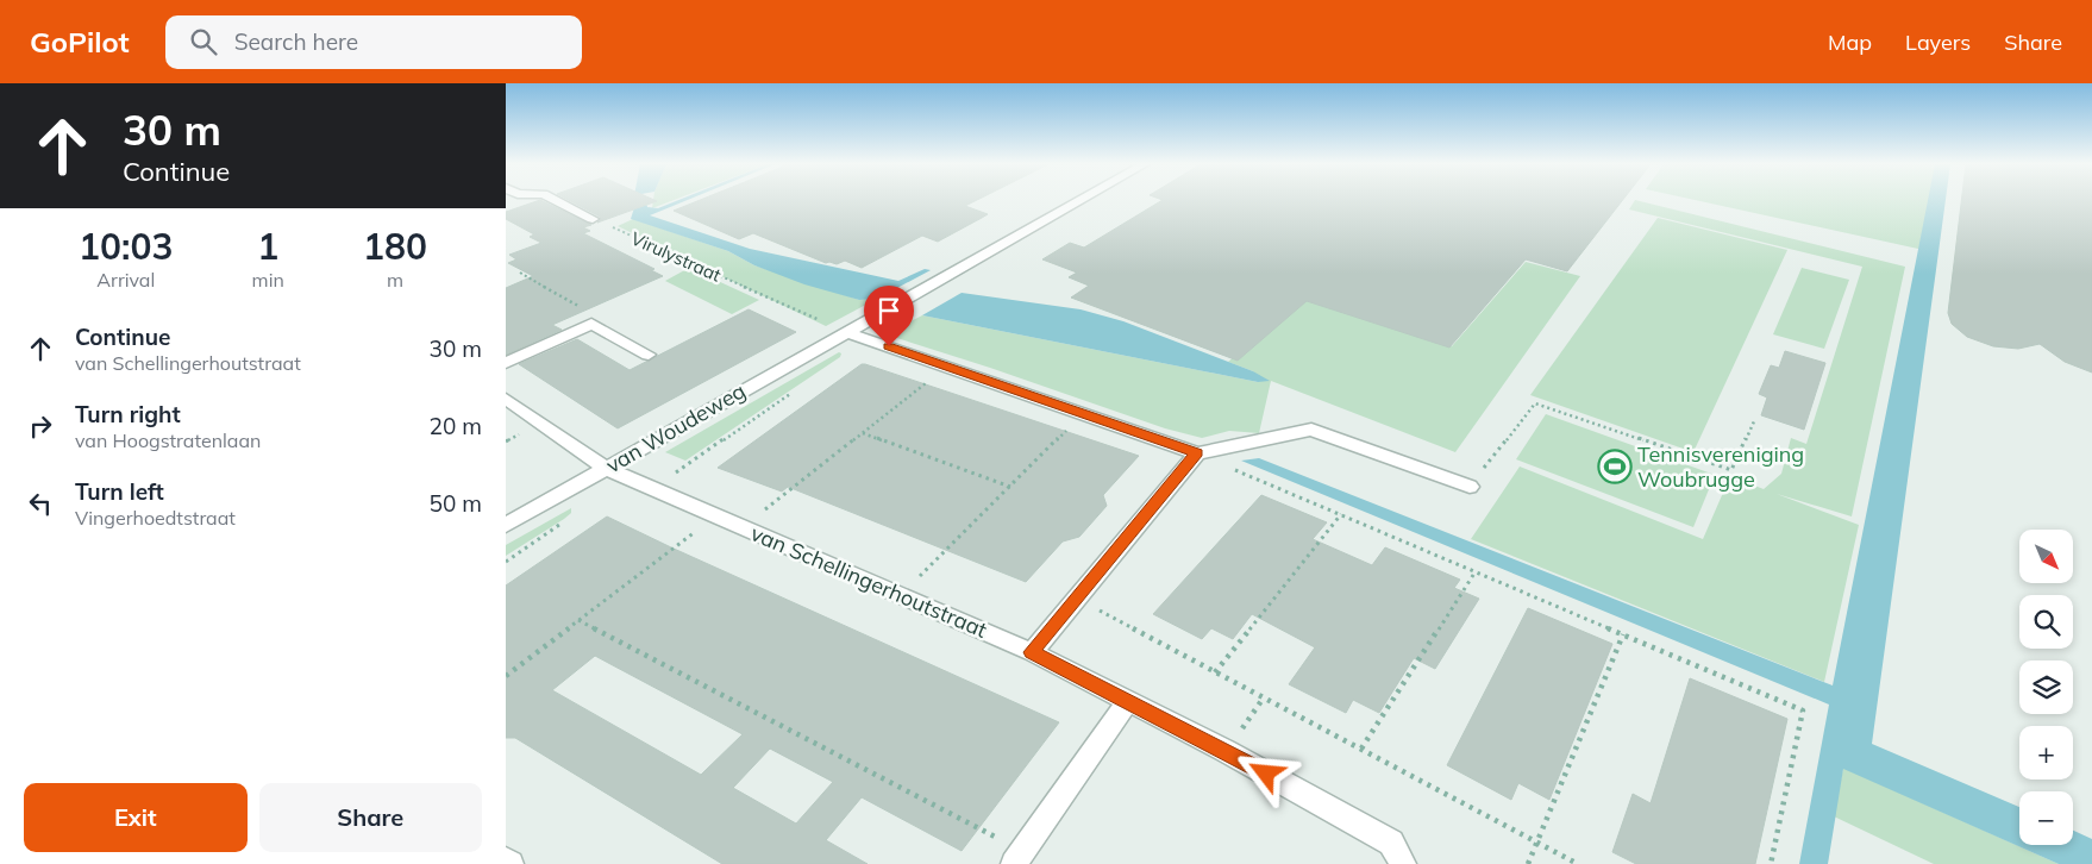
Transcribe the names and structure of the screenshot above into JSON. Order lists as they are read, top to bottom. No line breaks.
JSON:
{"streets":{"street":["van Woudeweg","van Schellingerhoutstraat"],"path":["Virulystraat"]},"crossings":[["Virulystraat","van Woudeweg"],["van Woudeweg","van Schellingerhoutstraat"]],"places":{"sports":["Tennisvereniging Woubrugge"]},"north":"bottom right","page":{"header":"GoPilot","search":"Search here","nav":["Map","Layers","Share"],"turn":["30 m","Continue"],"eta":["10:03","Arrival","1","min","180","m"],"list":[{"name":"Continue","note":"van Schellingerhoutstraat","value":"30 m"},{"name":"Turn right","note":"van Hoogstratenlaan","value":"20 m"},{"name":"Turn left","note":"Vingerhoedtstraat","value":"50 m"}],"map_buttons":["+","−"],"buttons":["Exit","Share"]}}
